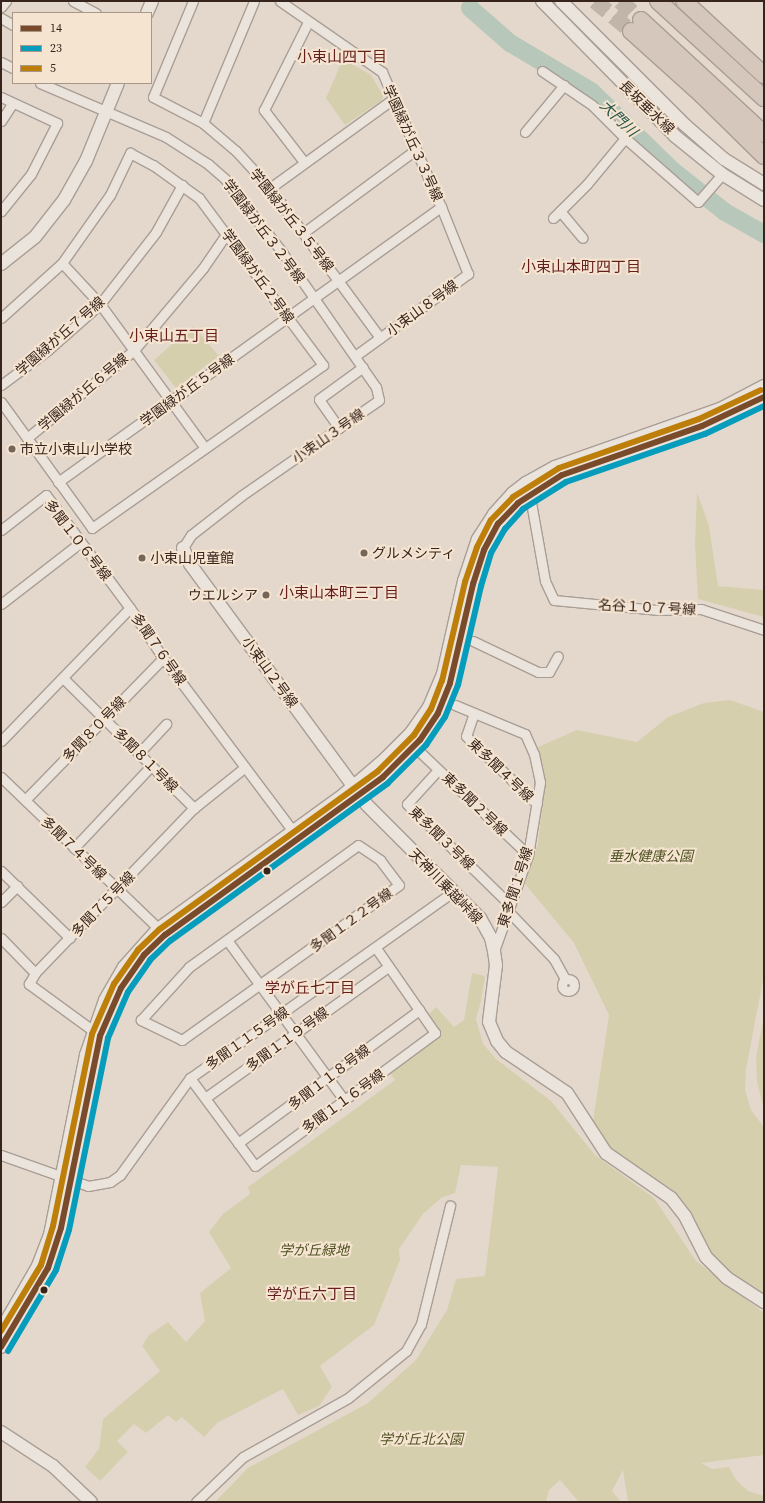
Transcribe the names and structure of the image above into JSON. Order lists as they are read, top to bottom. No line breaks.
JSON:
{"streets":{"street":["長坂垂水線","学園緑が丘３３号線","学園緑が丘３５号線","学園緑が丘３２号線","学園緑が丘２号線","小束山８号線","学園緑が丘７号線","学園緑が丘５号線","学園緑が丘６号線","小束山３号線","多聞１０６号線","名谷１０７号線","多聞７６号線","小束山２号線","多聞８０号線","多聞８１号線","東多聞４号線","東多聞２号線","東多聞３号線","多聞７４号線","天神川乗越峠線","東多聞１号線","多聞７５号線","多聞１２２号線","多聞１１５号線","多聞１１９号線","多聞１１８号線","多聞１１６号線"]},"crossings":[["学園緑が丘３３号線","学園緑が丘３５号線"],["学園緑が丘３３号線","学園緑が丘３２号線"],["学園緑が丘３３号線","小束山８号線"],["学園緑が丘３３号線","学園緑が丘５号線"],["学園緑が丘３３号線","小束山３号線"],["学園緑が丘３５号線","小束山８号線"],["学園緑が丘３２号線","学園緑が丘５号線"],["学園緑が丘３２号線","小束山３号線"],["学園緑が丘２号線","学園緑が丘７号線"],["学園緑が丘２号線","学園緑が丘５号線"],["学園緑が丘２号線","学園緑が丘６号線"],["小束山８号線","小束山３号線"],["学園緑が丘５号線","小束山３号線"],["小束山３号線","小束山２号線"],["多聞１０６号線","多聞７６号線"],["多聞７６号線","多聞８０号線"],["多聞７６号線","多聞８１号線"],["多聞７６号線","多聞７５号線"],["小束山２号線","天神川乗越峠線"],["多聞８０号線","多聞８１号線"],["多聞８０号線","多聞７４号線"],["多聞８１号線","多聞７５号線"],["東多聞４号線","東多聞１号線"],["東多聞２号線","東多聞３号線"],["東多聞２号線","東多聞１号線"],["東多聞３号線","東多聞１号線"],["多聞７４号線","多聞７５号線"],["天神川乗越峠線","東多聞１号線"],["天神川乗越峠線","多聞１１５号線"],["多聞１１５号線","多聞１１６号線"],["多聞１１９号線","多聞１１６号線"],["多聞１１８号線","多聞１１６号線"]],"districts":["小束山四丁目","小束山本町四丁目","小束山五丁目","小束山本町三丁目","学が丘七丁目","学が丘六丁目"],"water":["大門川"],"parks":["垂水健康公園","学が丘緑地","学が丘北公園"],"places":["市立小束山小学校","グルメシティ","小束山児童館","ウエルシア"],"lines":["transit line 5","transit line 14","transit line 23"],"legend":["14","23","5"]}
